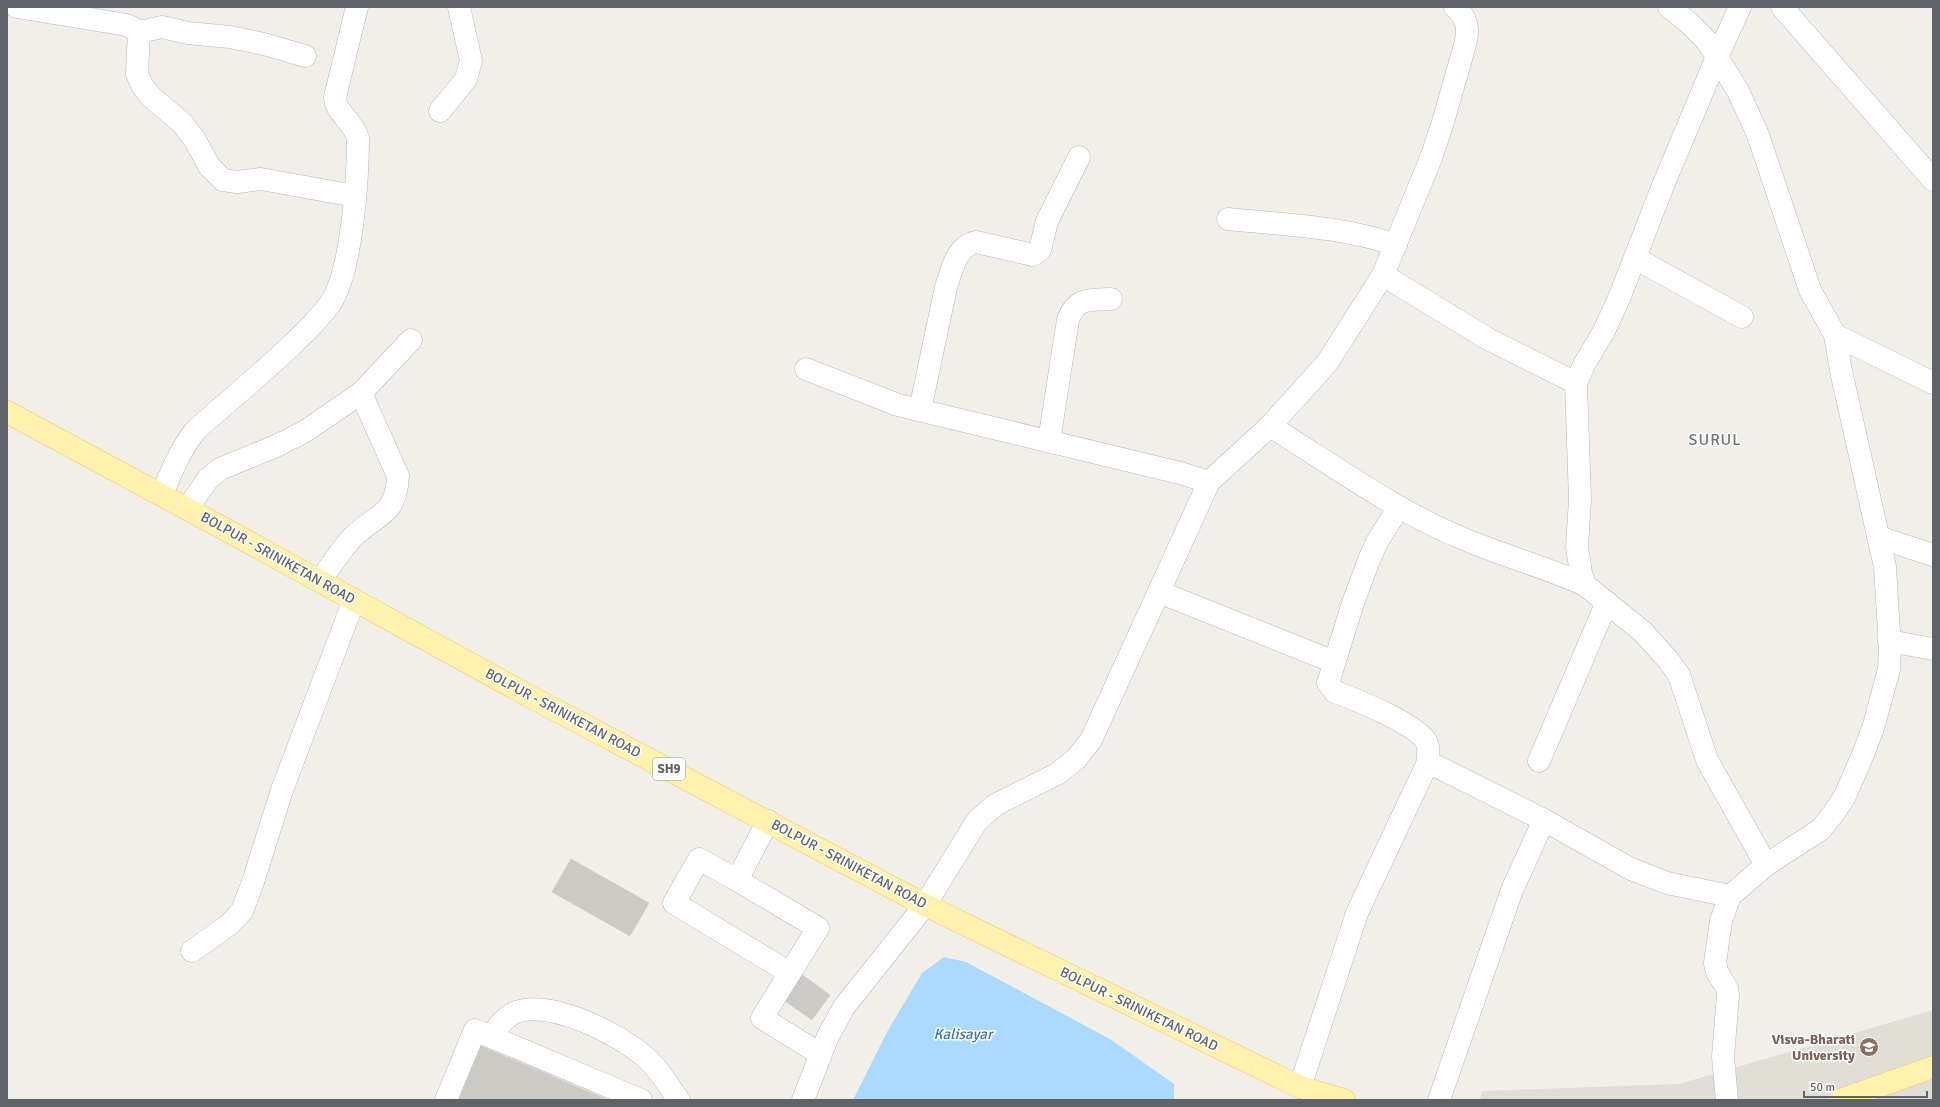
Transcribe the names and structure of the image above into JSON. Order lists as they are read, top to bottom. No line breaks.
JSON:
{"streets":{"main road":["BOLPUR - SRINIKETAN ROAD","SH9"]},"districts":["SURUL"],"water":["Kalisayar"],"places":{"school or university":["Visva-Bharati University"]},"scale_bar":"50 m"}
